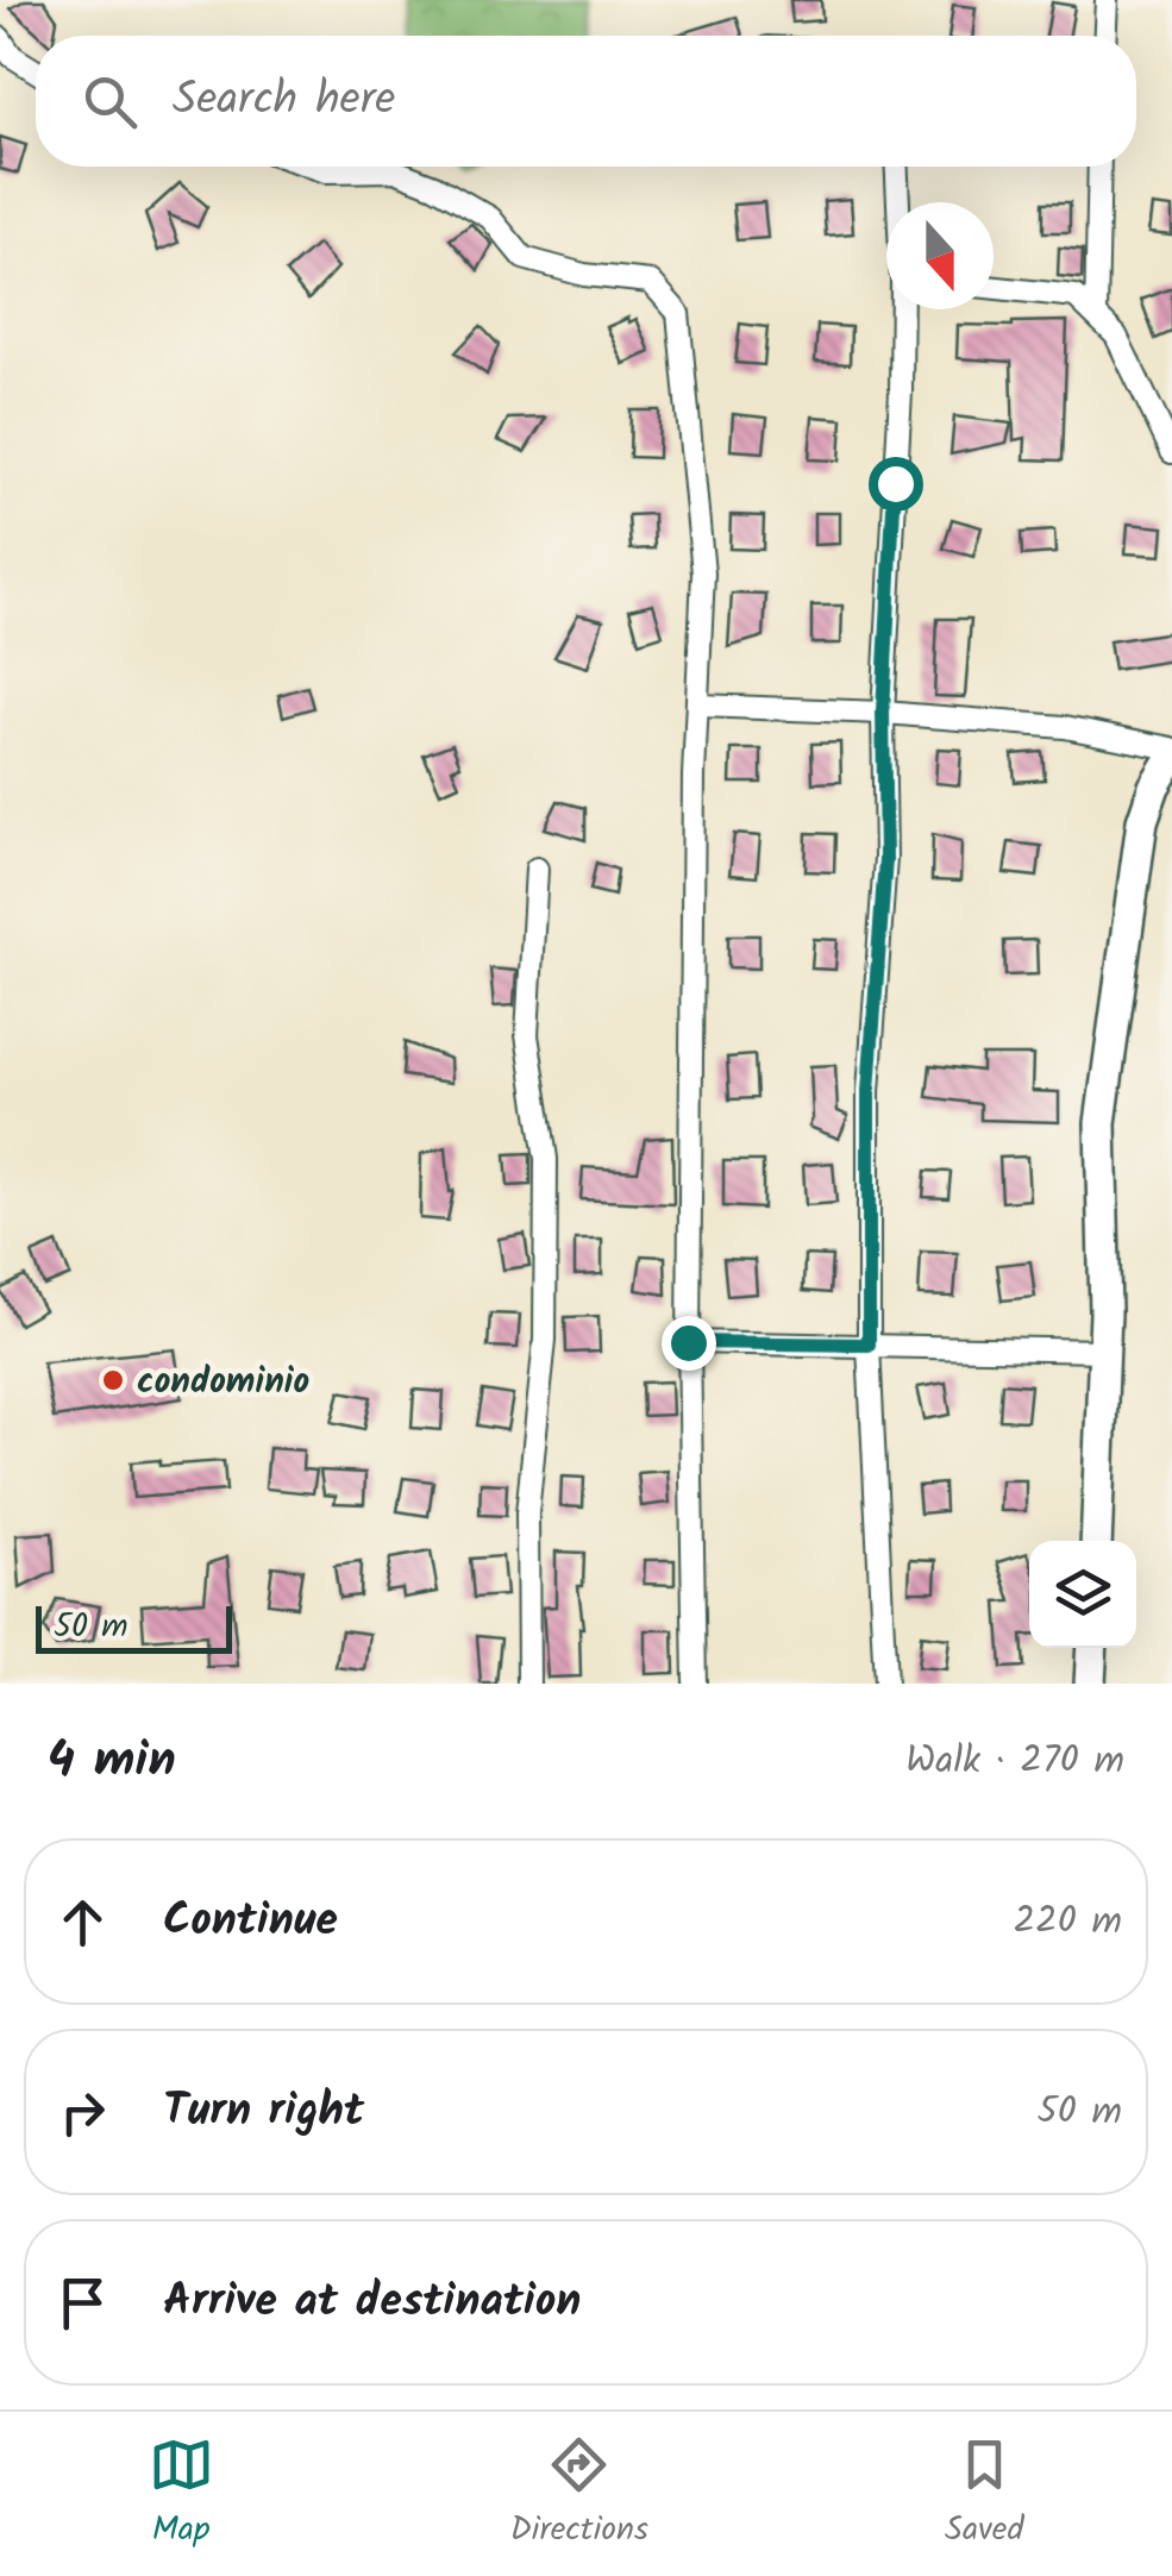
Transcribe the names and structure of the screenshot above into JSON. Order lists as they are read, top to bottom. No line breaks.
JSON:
{"places":["condominio"],"scale_bar":"50 m","north":"bottom","page":{"search":"Search here","scale":"50 m","heading":["4 min","Walk · 270 m"],"list":[["Continue","220 m"],["Turn right","50 m"],"Arrive at destination"],"nav":["Map","Directions","Saved"]}}
